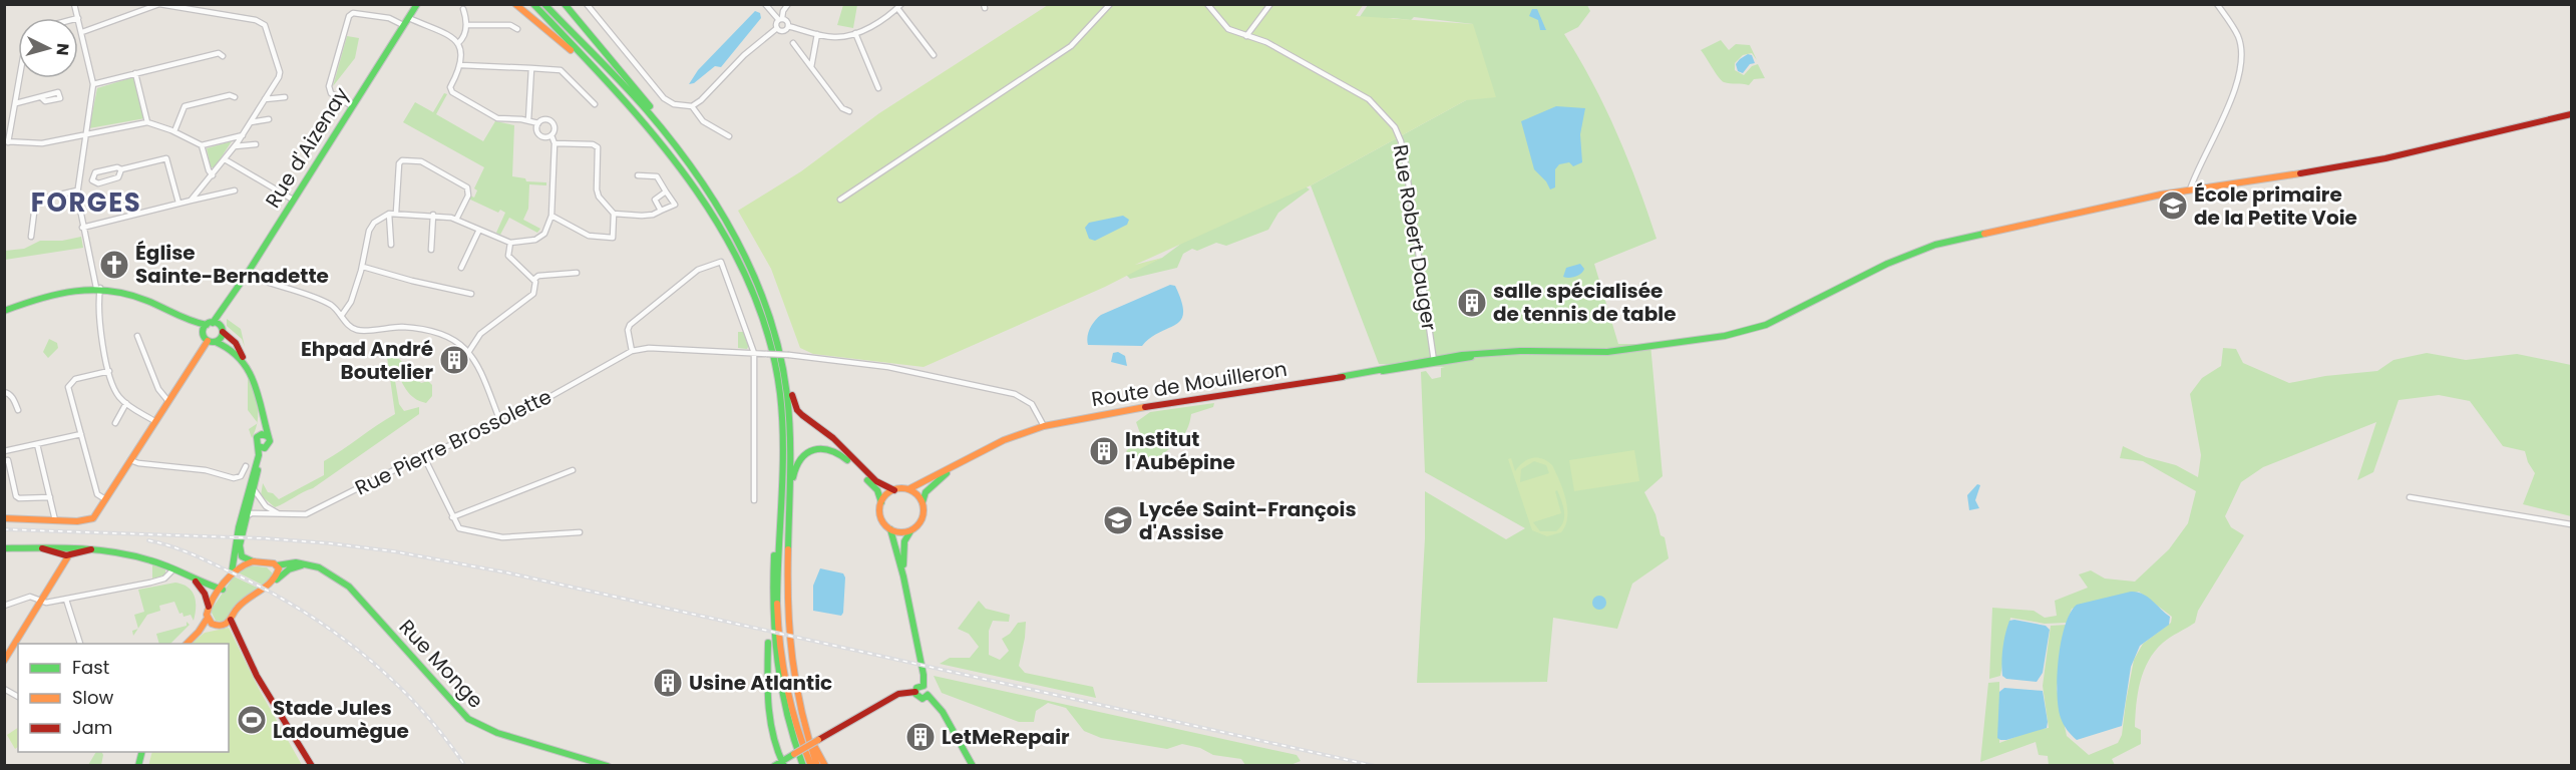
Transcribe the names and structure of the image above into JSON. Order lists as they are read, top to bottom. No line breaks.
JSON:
{"streets":{"main road":["Rue d'Aizenay","Route de Mouilleron","Rue Monge"],"street":["Rue Robert Dauger","Rue Pierre Brossolette"]},"crossings":[["Rue Robert Dauger","Route de Mouilleron"],["Route de Mouilleron","Rue Pierre Brossolette"]],"districts":["FORGES"],"places":{"school or university":["École primaire de la Petite Voie","Lycée Saint-François d'Assise"],"church":["Église Sainte-Bernadette"],"building":["salle spécialisée de tennis de table","Ehpad André Boutelier","Institut l'Aubépine","Usine Atlantic","LetMeRepair"],"sports":["Stade Jules Ladoumègue"]},"legend":["Fast","Slow","Jam"],"north":"right"}
